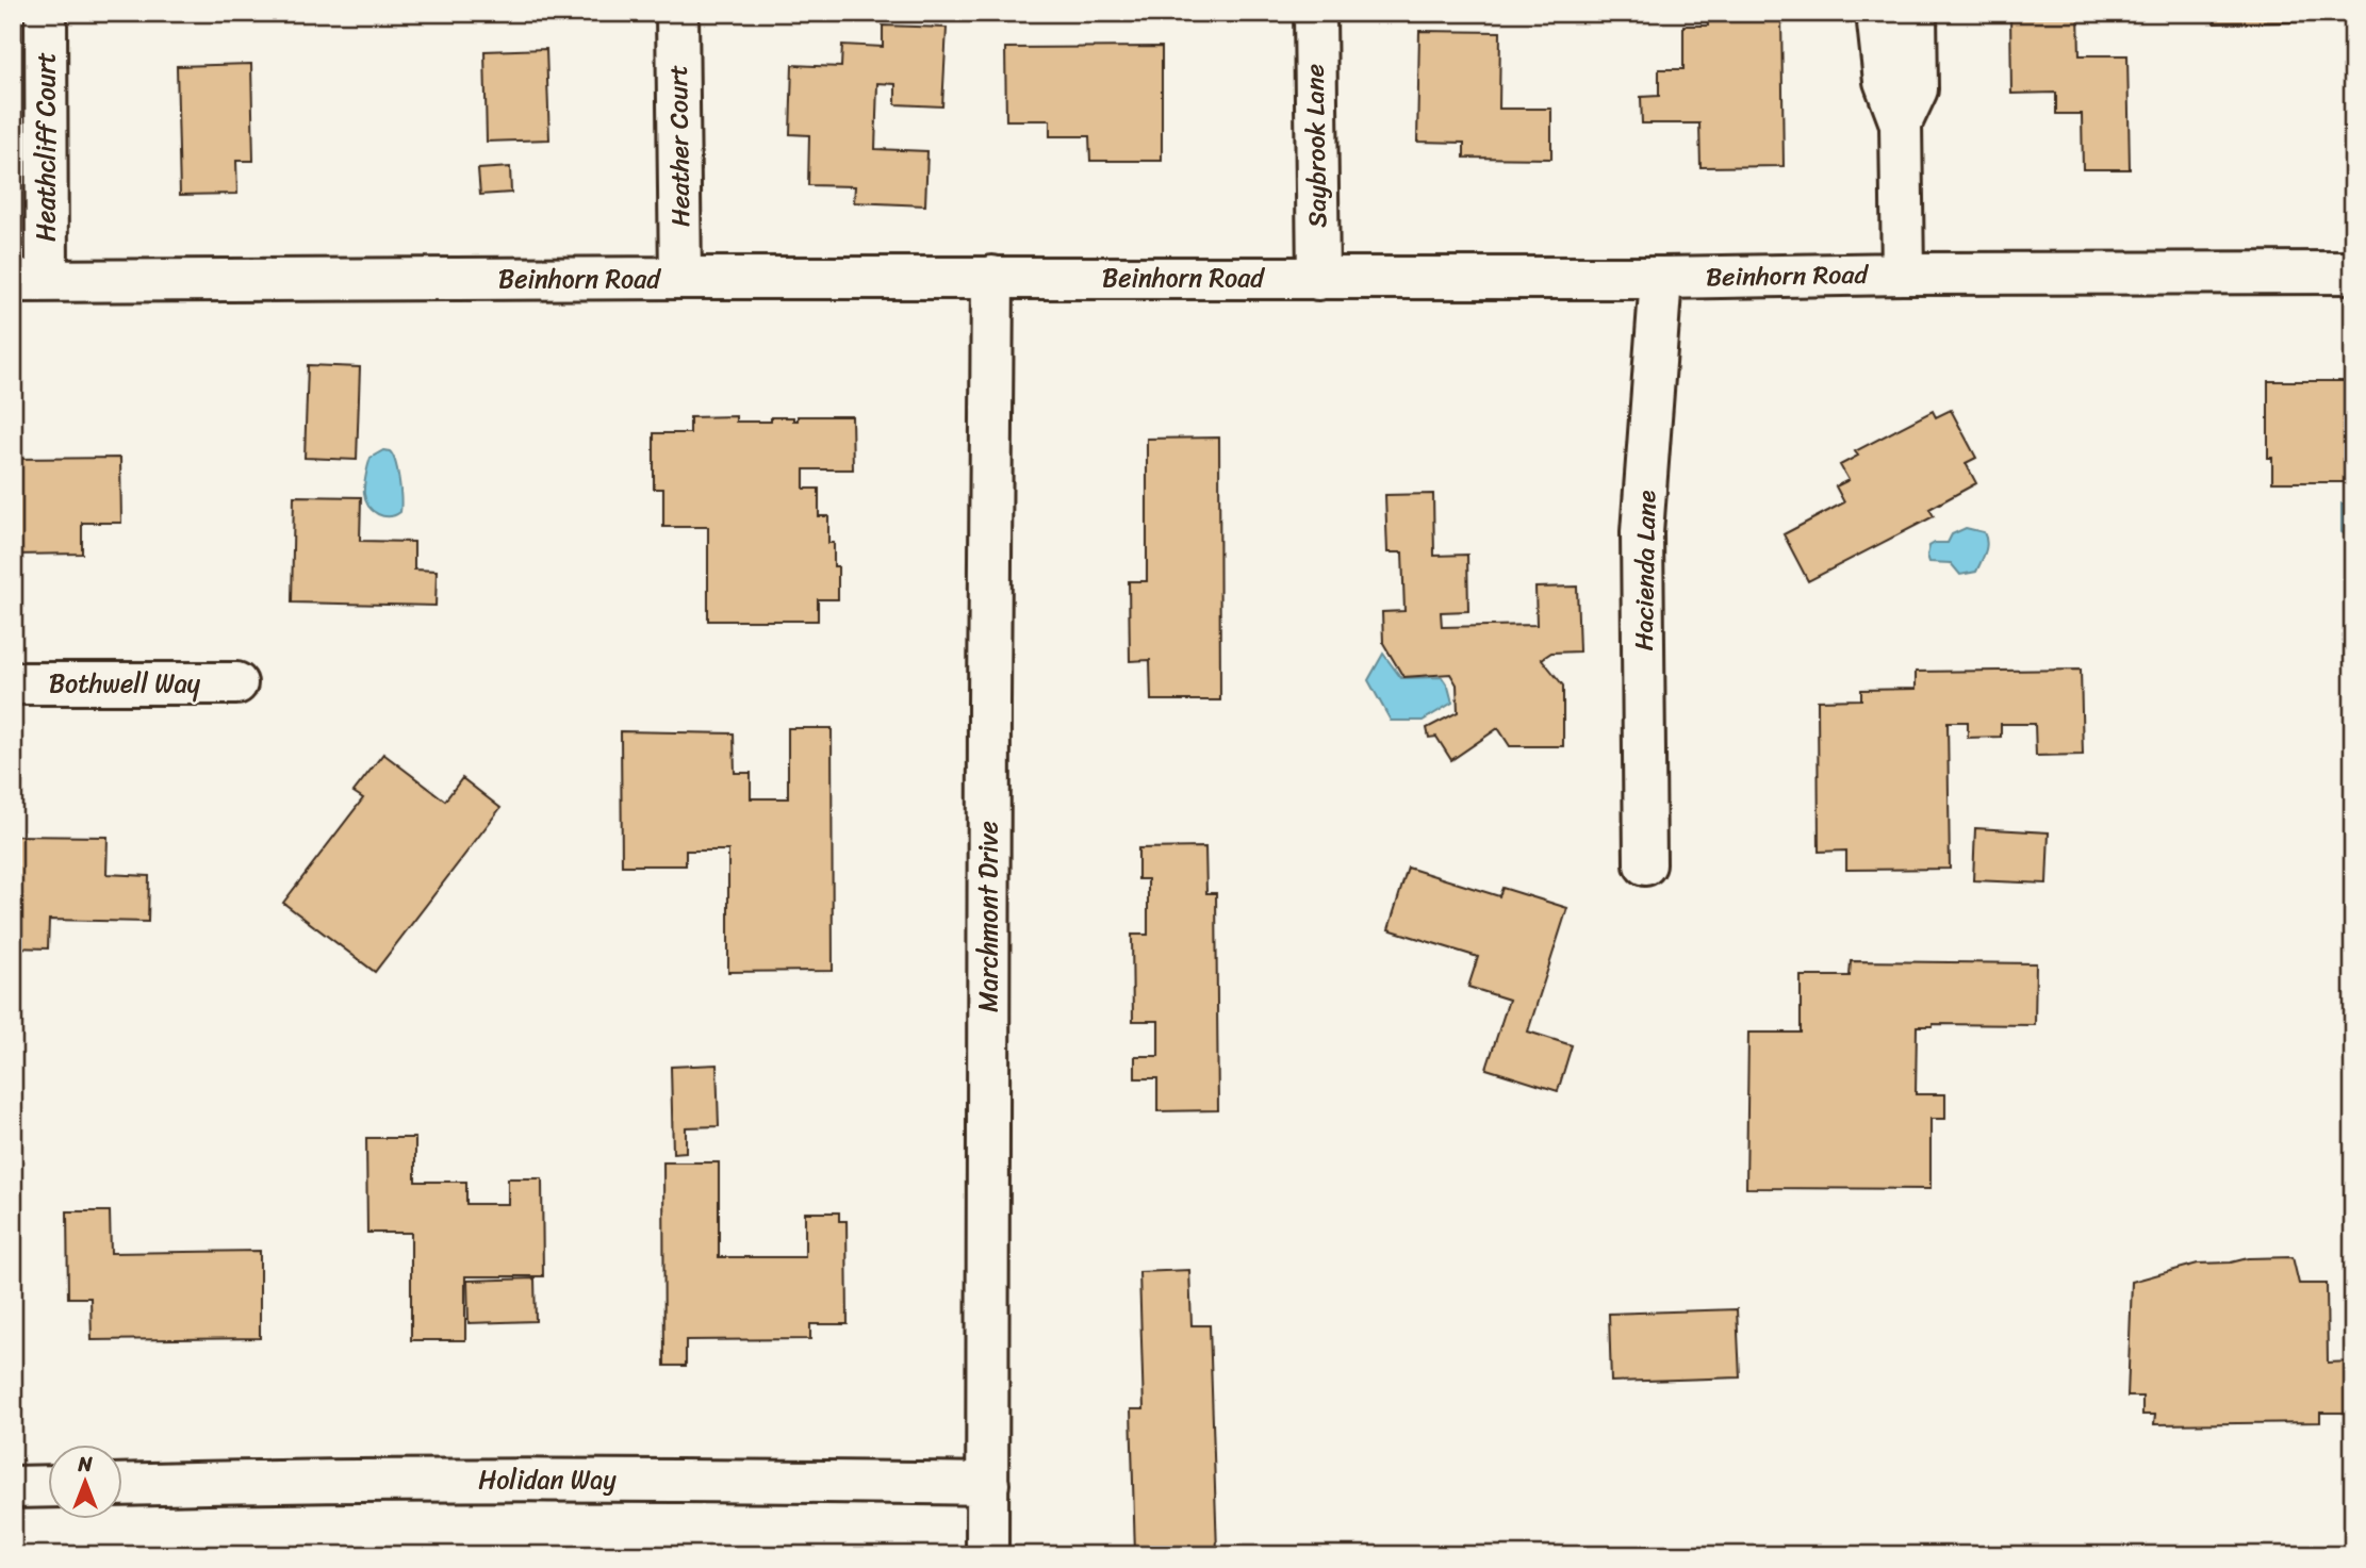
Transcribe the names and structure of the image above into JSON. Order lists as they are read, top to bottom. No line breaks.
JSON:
{"streets":{"street":["Heather Court","Saybrook Lane","Heathcliff Court","Beinhorn Road","Hacienda Lane","Bothwell Way","Marchmont Drive","Holidan Way"]},"crossings":[["Heather Court","Beinhorn Road"],["Saybrook Lane","Beinhorn Road"],["Heathcliff Court","Beinhorn Road"],["Beinhorn Road","Hacienda Lane"],["Beinhorn Road","Marchmont Drive"],["Marchmont Drive","Holidan Way"]],"north":"top"}
